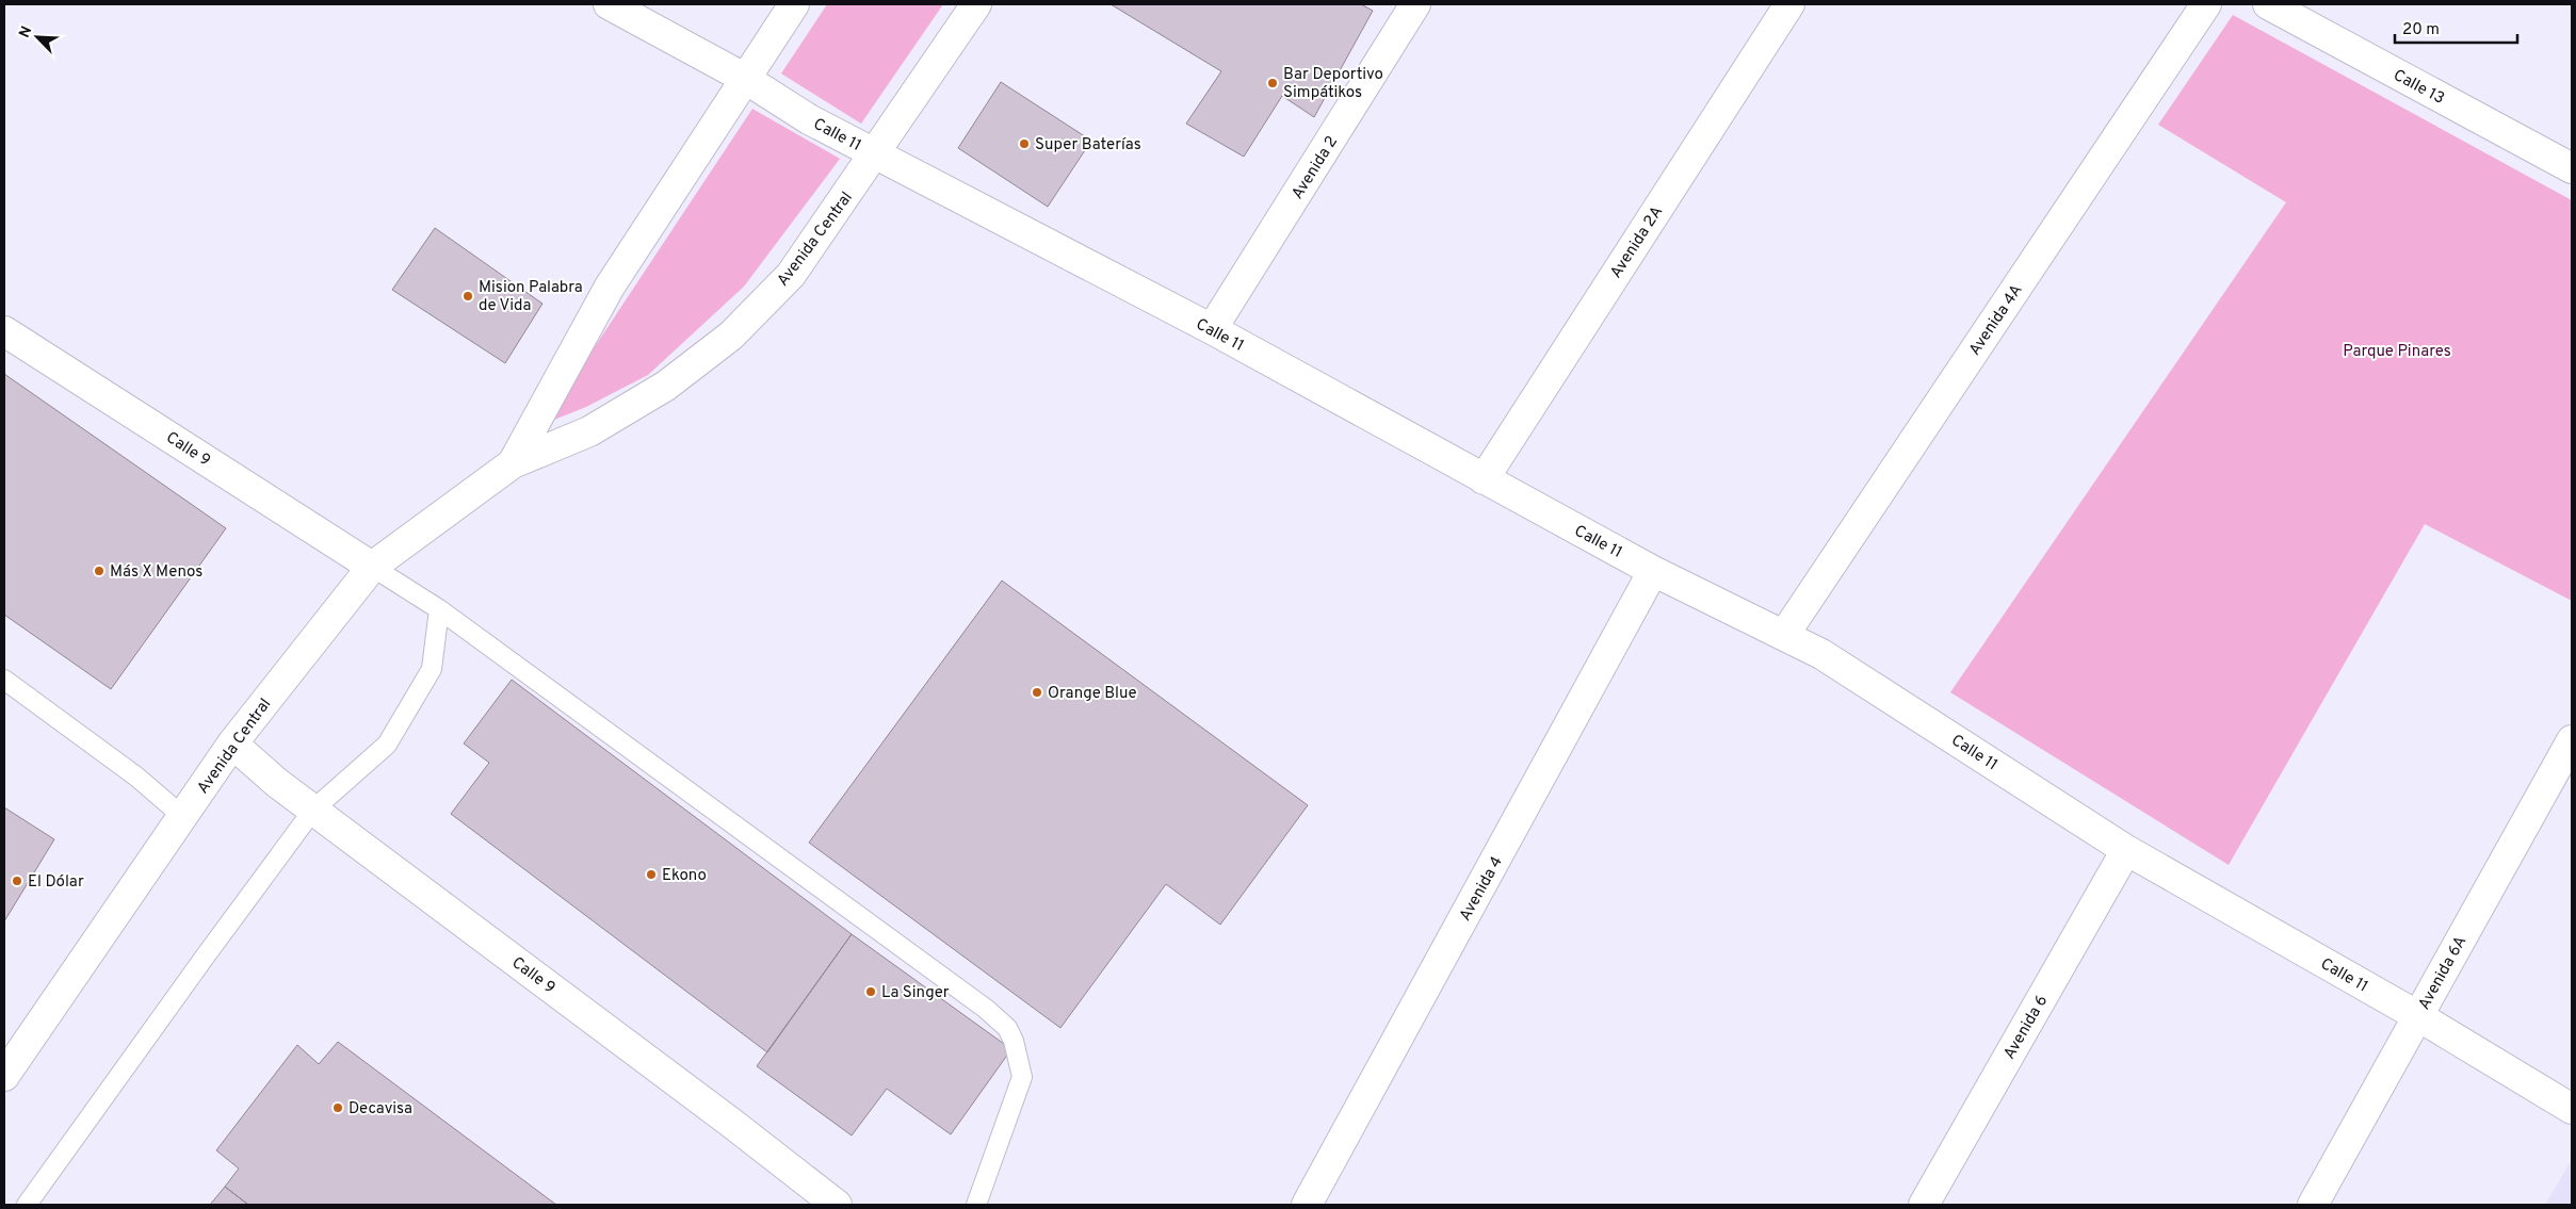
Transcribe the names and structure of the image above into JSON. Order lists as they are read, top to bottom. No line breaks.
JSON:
{"streets":{"street":["Calle 13","Calle 11","Avenida 2","Avenida Central","Avenida 2A","Avenida 4A","Calle 9","Avenida 4","Avenida 6A","Avenida 6"]},"crossings":[["Calle 11","Avenida 2"],["Calle 11","Avenida Central"],["Calle 11","Avenida 2A"],["Calle 11","Avenida 4A"],["Calle 11","Avenida 4"],["Calle 11","Avenida 6A"],["Calle 11","Avenida 6"],["Avenida Central","Calle 9"]],"parks":["Parque Pinares"],"places":["Bar Deportivo Simpátikos","Super Baterías","Mision Palabra de Vida","Más X Menos","Orange Blue","Ekono","El Dólar","La Singer","Decavisa"],"scale_bar":"20 m","north":"top left"}
